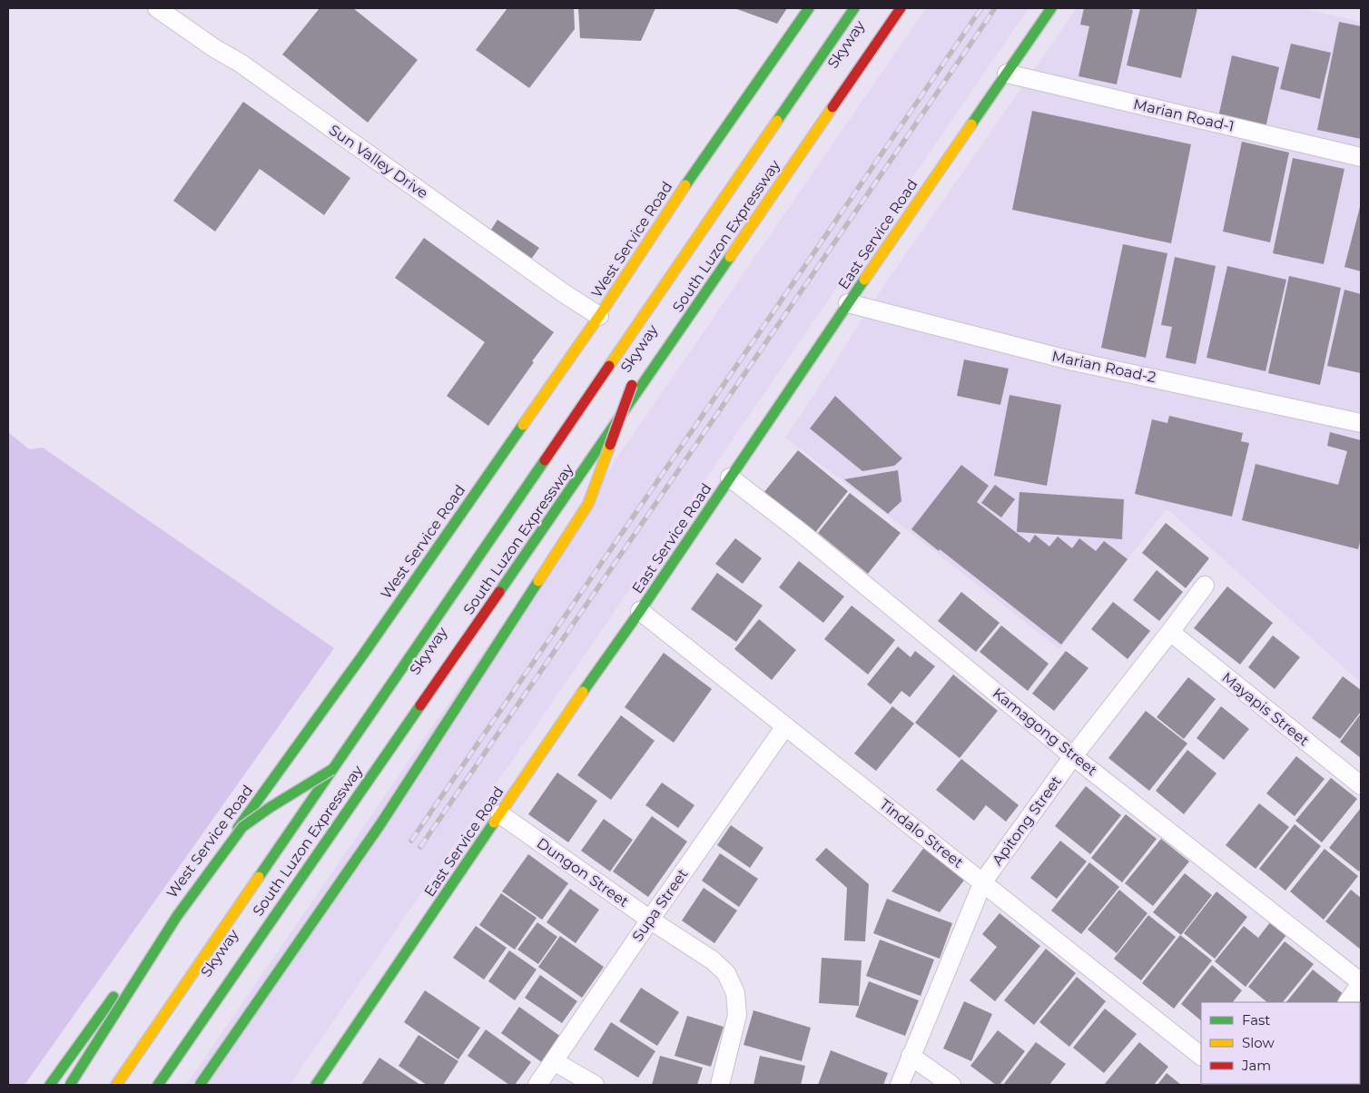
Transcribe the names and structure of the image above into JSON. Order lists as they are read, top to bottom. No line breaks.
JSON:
{"streets":{"main road":["Skyway","East Service Road","South Luzon Expressway","West Service Road"],"street":["Marian Road-1","Sun Valley Drive","Marian Road-2","Mayapis Street","Kamagong Street","Apitong Street","Tindalo Street","Dungon Street","Supa Street"]},"crossings":[["Marian Road-1","East Service Road"],["Sun Valley Drive","West Service Road"],["East Service Road","Marian Road-2"],["East Service Road","Kamagong Street"],["East Service Road","Tindalo Street"],["East Service Road","Dungon Street"],["Mayapis Street","Apitong Street"],["Kamagong Street","Apitong Street"],["Apitong Street","Tindalo Street"],["Tindalo Street","Supa Street"],["Dungon Street","Supa Street"]],"legend":["Fast","Slow","Jam"]}
